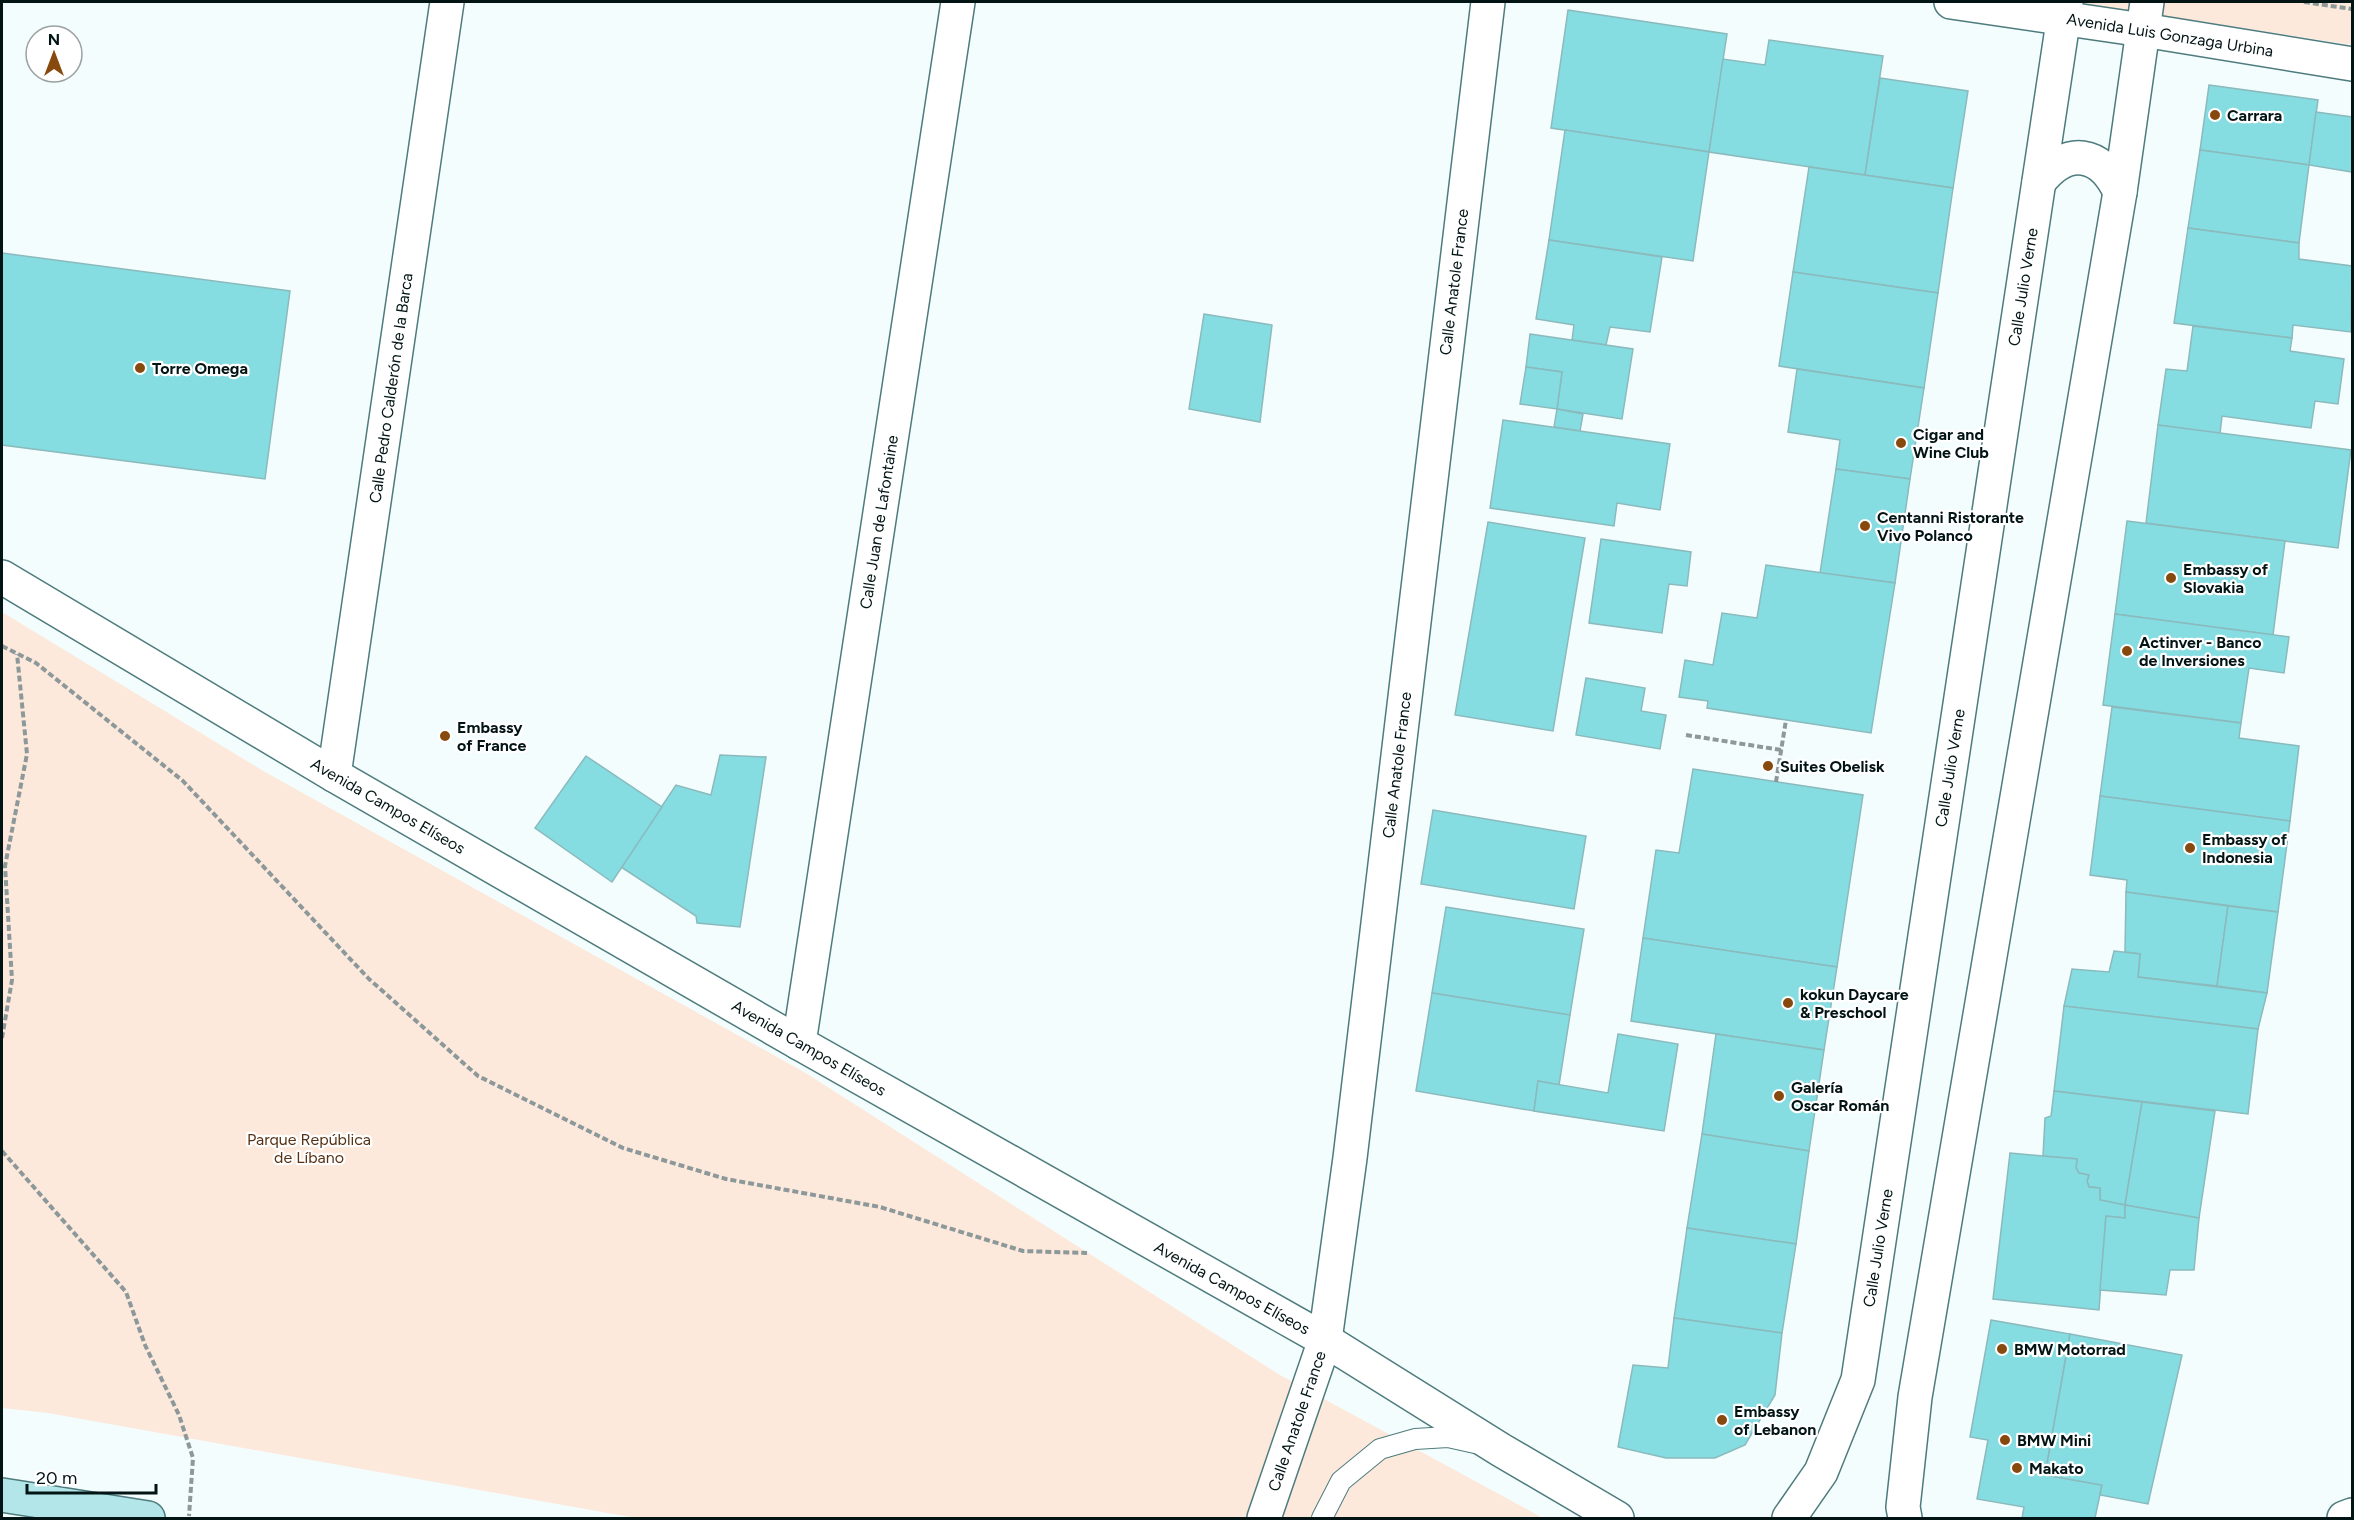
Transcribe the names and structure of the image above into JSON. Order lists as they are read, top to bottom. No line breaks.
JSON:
{"streets":{"street":["Avenida Luis Gonzaga Urbina","Calle Anatole France","Calle Julio Verne","Calle Pedro Calderón de la Barca","Calle Juan de Lafontaine","Avenida Campos Elíseos"]},"crossings":[["Avenida Luis Gonzaga Urbina","Calle Julio Verne"],["Calle Anatole France","Avenida Campos Elíseos"],["Calle Pedro Calderón de la Barca","Avenida Campos Elíseos"],["Calle Juan de Lafontaine","Avenida Campos Elíseos"]],"parks":["Parque República de Líbano"],"places":["Carrara","Torre Omega","Cigar and Wine Club","Centanni Ristorante Vivo Polanco","Embassy of Slovakia","Actinver - Banco de Inversiones","Embassy of France","Suites Obelisk","Embassy of Indonesia","kokun Daycare & Preschool","Galería Oscar Román","BMW Motorrad","Embassy of Lebanon","BMW Mini","Makato"],"scale_bar":"20 m","north":"top"}
